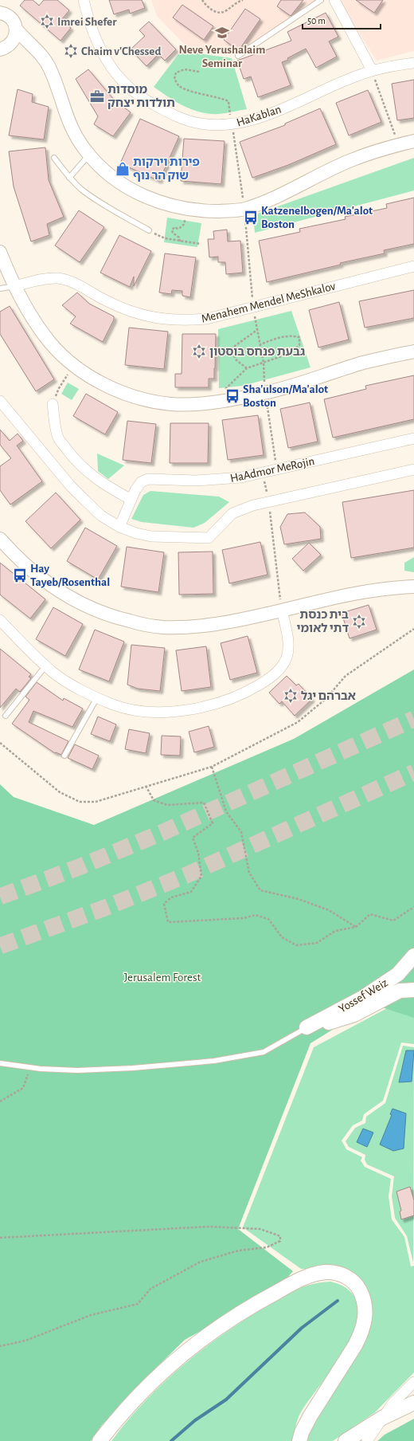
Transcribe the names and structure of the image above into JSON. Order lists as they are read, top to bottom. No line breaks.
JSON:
{"streets":{"main road":["Yossef Weiz"],"street":["HaKablan","Menahem Mendel MeShkalov","HaAdmor MeRojin"]},"parks":["Jerusalem Forest"],"places":{"synagogue":["Imrei Shefer","Chaim v'Chessed","גבעת פנחס בוסטון","בית כנסת דתי לאומי","אברהם יגל"],"school or university":["Neve Yerushalaim Seminar"],"office":["מוסדות תולדות יצחק"],"shop":["פירות וירקות שוק הר נוף"],"bus stop":["Katzenelbogen/Ma'alot Boston","Sha'ulson/Ma'alot Boston","Hay Tayeb/Rosenthal"]},"scale_bar":"50 m"}
